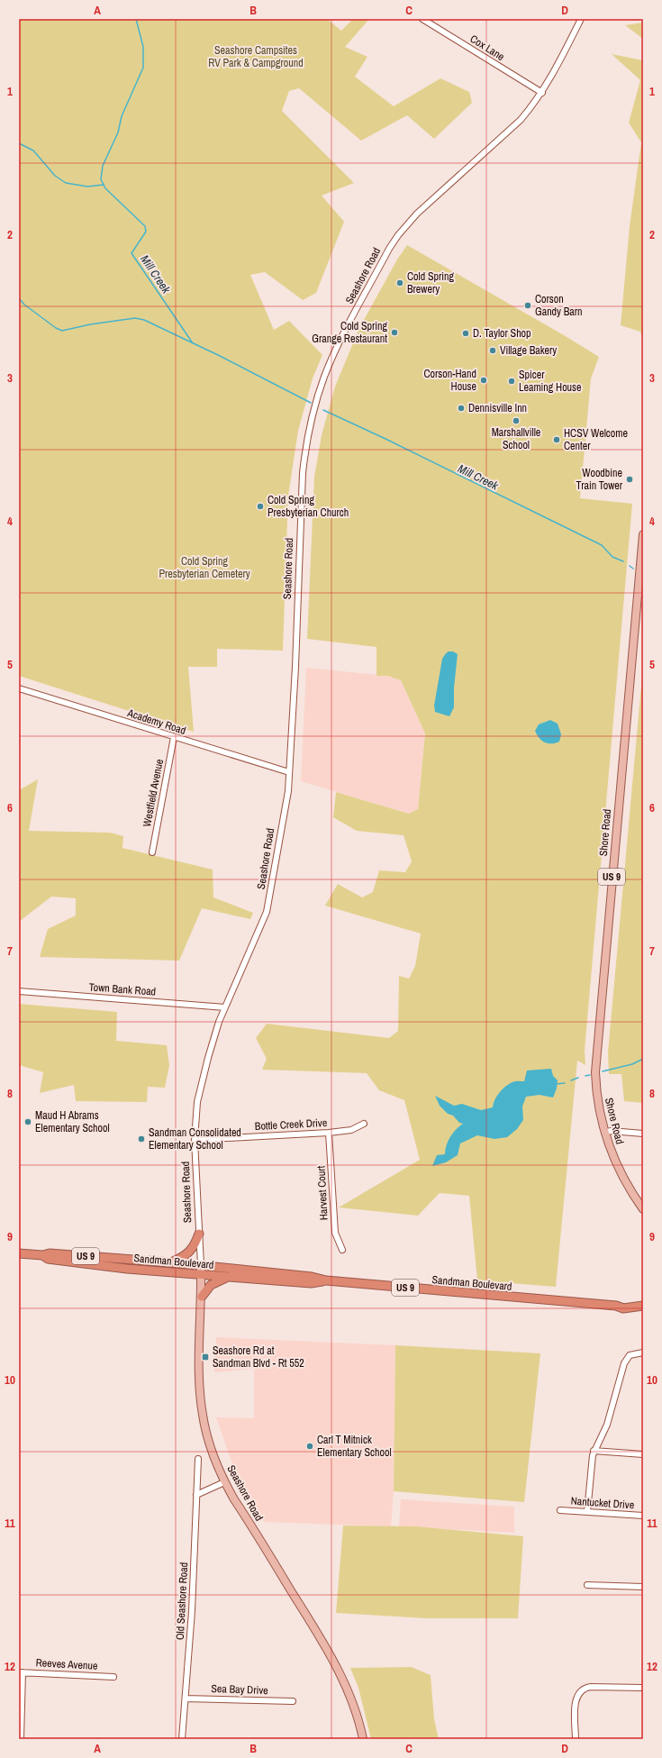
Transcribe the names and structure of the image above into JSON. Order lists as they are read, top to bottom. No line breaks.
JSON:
{"streets":{"highway":["US 9","Sandman Boulevard"],"main road":["Seashore Road","Shore Road"],"street":["Cox Lane","Academy Road","Westfield Avenue","Town Bank Road","Bottle Creek Drive","Harvest Court","Nantucket Drive","Old Seashore Road","Reeves Avenue","Sea Bay Drive"]},"crossings":[["Cox Lane","Seashore Road"],["Seashore Road","Academy Road"],["Seashore Road","Town Bank Road"],["Seashore Road","Bottle Creek Drive"],["Seashore Road","Sandman Boulevard"],["Academy Road","Westfield Avenue"],["Bottle Creek Drive","Harvest Court"],["Old Seashore Road","Sea Bay Drive"]],"water":["Mill Creek"],"parks":["Seashore Campsites RV Park & Campground","Cold Spring Presbyterian Cemetery"],"places":{"other":["Cold Spring Brewery","Corson Gandy Barn","Cold Spring Grange Restaurant","D. Taylor Shop","Village Bakery","Corson-Hand House","Spicer Leaming House","Dennisville Inn","Marshallville School","HCSV Welcome Center","Woodbine Train Tower","Cold Spring Presbyterian Church","Maud H Abrams Elementary School","Sandman Consolidated Elementary School","Carl T Mitnick Elementary School"],"transit":["Seashore Rd at Sandman Blvd - Rt 552"]},"grid":{"columns":["A","B","C","D"],"rows":["1","2","3","4","5","6","7","8","9","10","11","12"]}}
